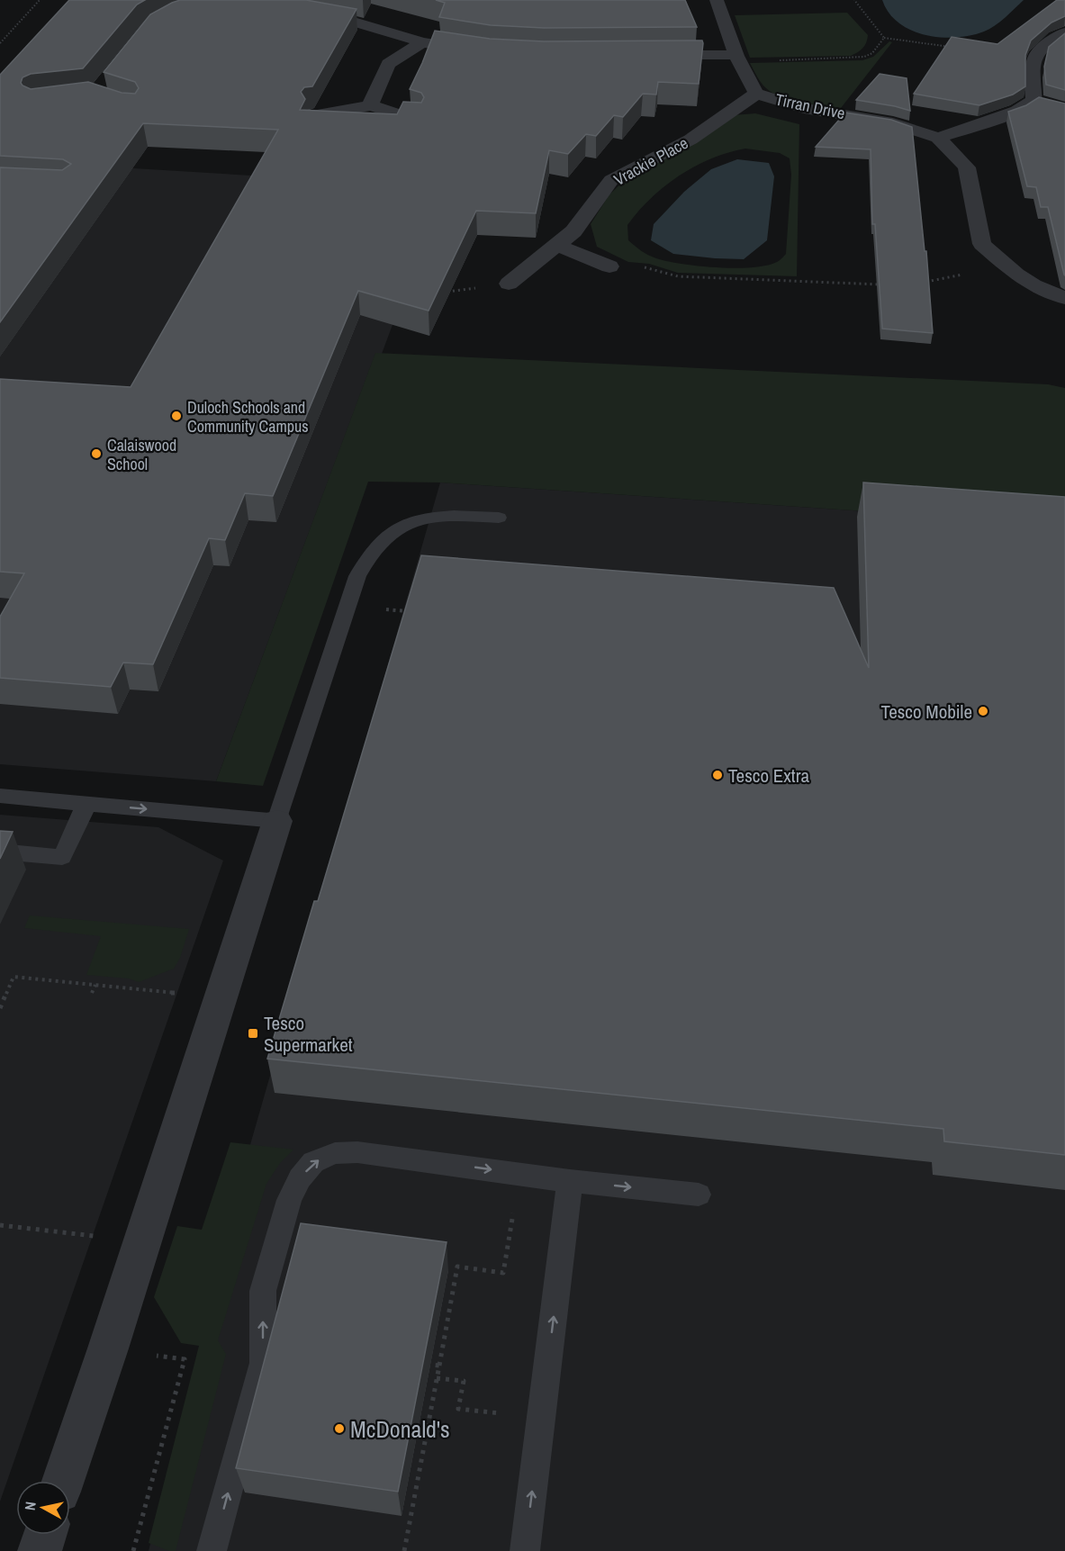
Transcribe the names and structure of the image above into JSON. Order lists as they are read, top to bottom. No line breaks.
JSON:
{"streets":{"street":["Tirran Drive","Vrackie Place"]},"crossings":[["Tirran Drive","Vrackie Place"]],"places":{"other":["Duloch Schools and Community Campus","Calaiswood School","Tesco Mobile","Tesco Extra","McDonald's"],"transit":["Tesco Supermarket"]},"north":"left"}
